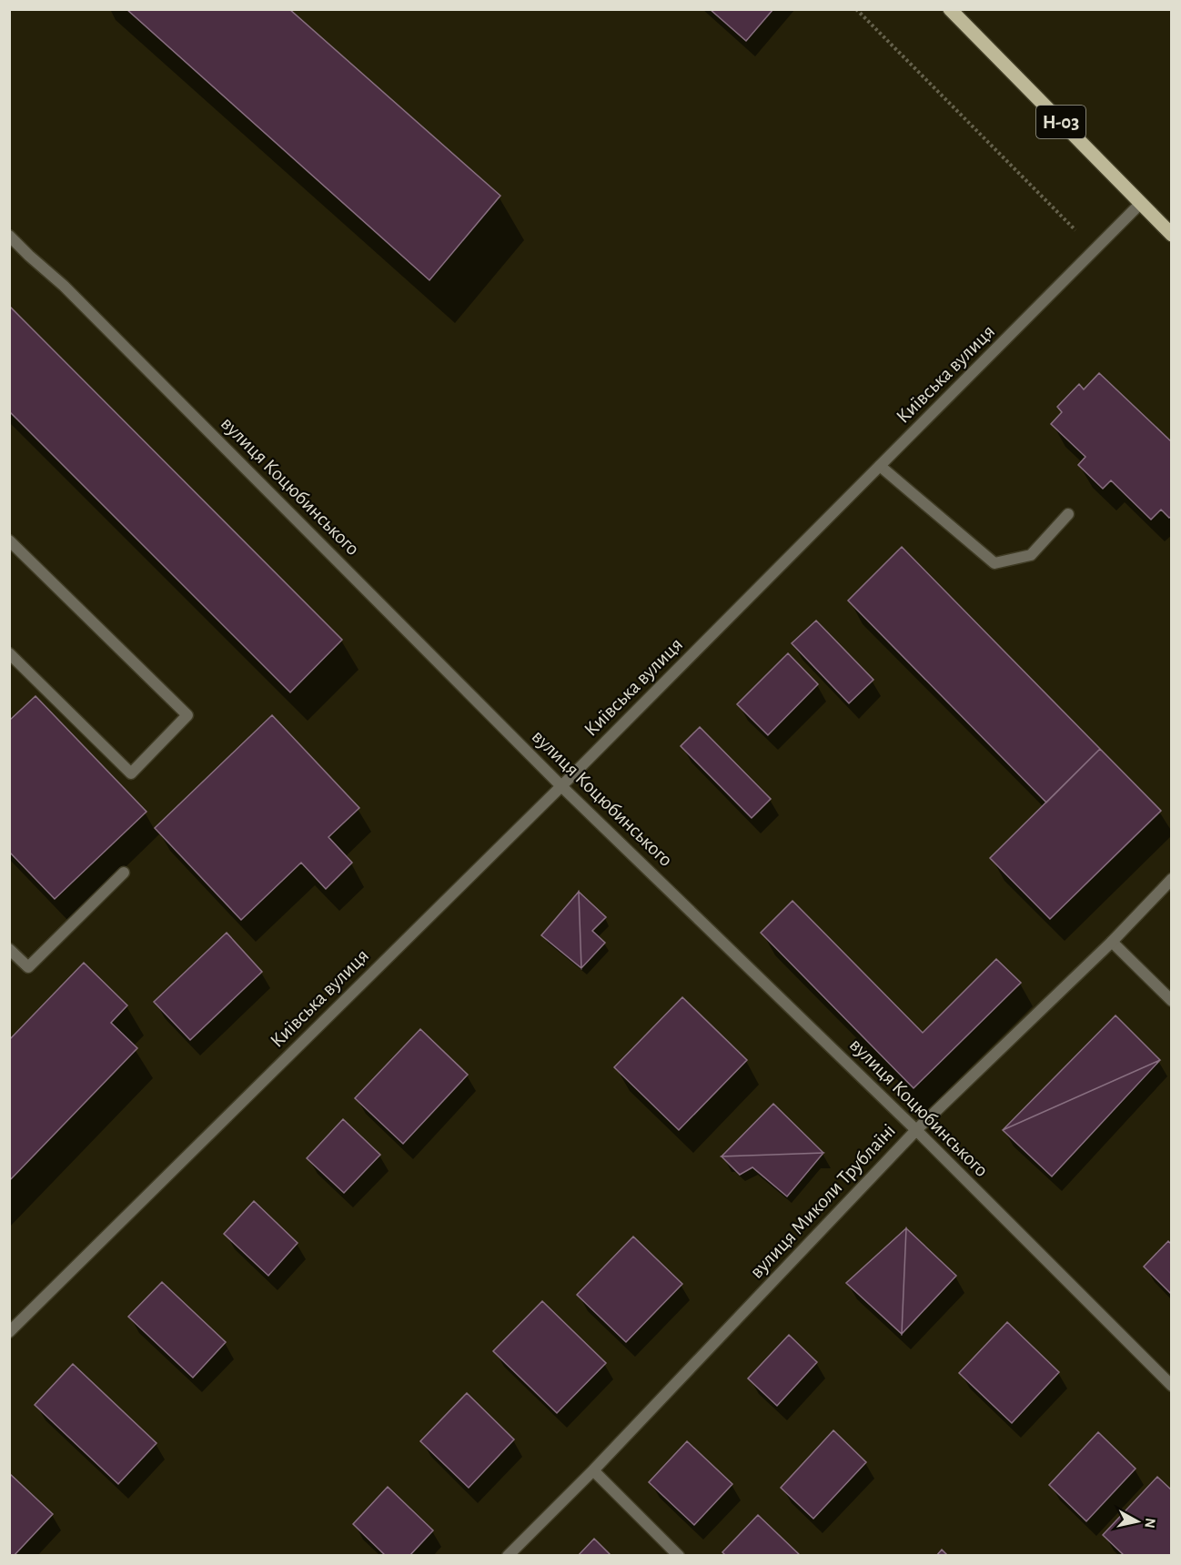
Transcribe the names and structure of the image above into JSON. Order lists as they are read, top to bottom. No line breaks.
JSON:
{"streets":{"main road":["Н-03"],"street":["Київська вулиця","вулиця Коцюбинського","вулиця Миколи Трублаїні"]},"crossings":[["Н-03","Київська вулиця"],["Київська вулиця","вулиця Коцюбинського"],["вулиця Коцюбинського","вулиця Миколи Трублаїні"]],"north":"right"}
